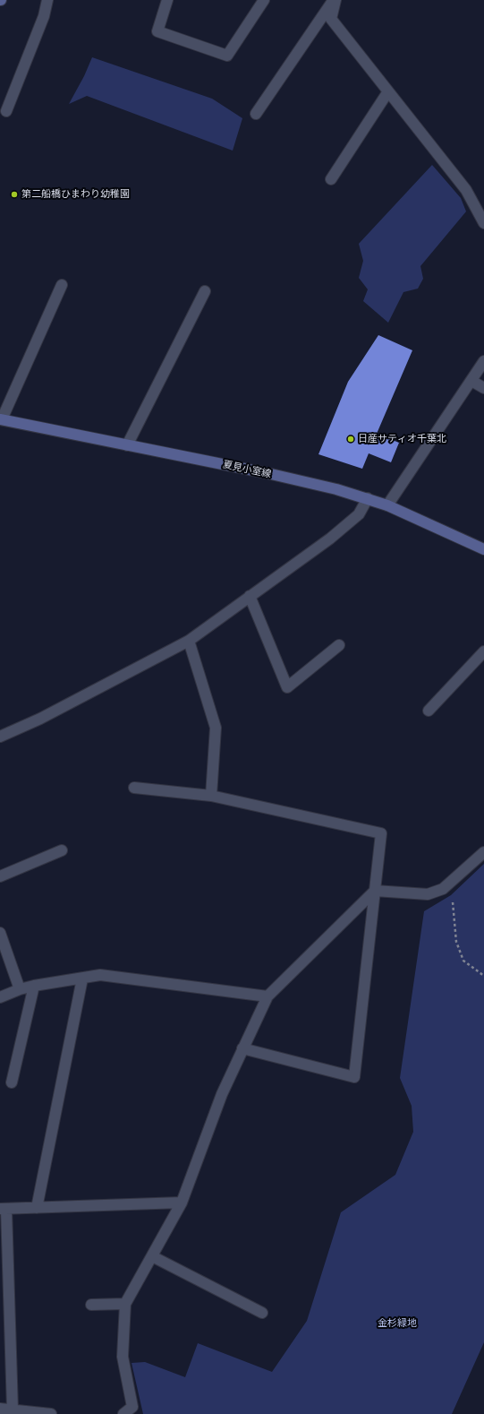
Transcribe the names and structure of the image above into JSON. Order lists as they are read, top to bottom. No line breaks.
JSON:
{"streets":{"main road":["夏見小室線"]},"parks":["金杉緑地"],"places":["第二船橋ひまわり幼稚園","日産サティオ千葉北"]}
